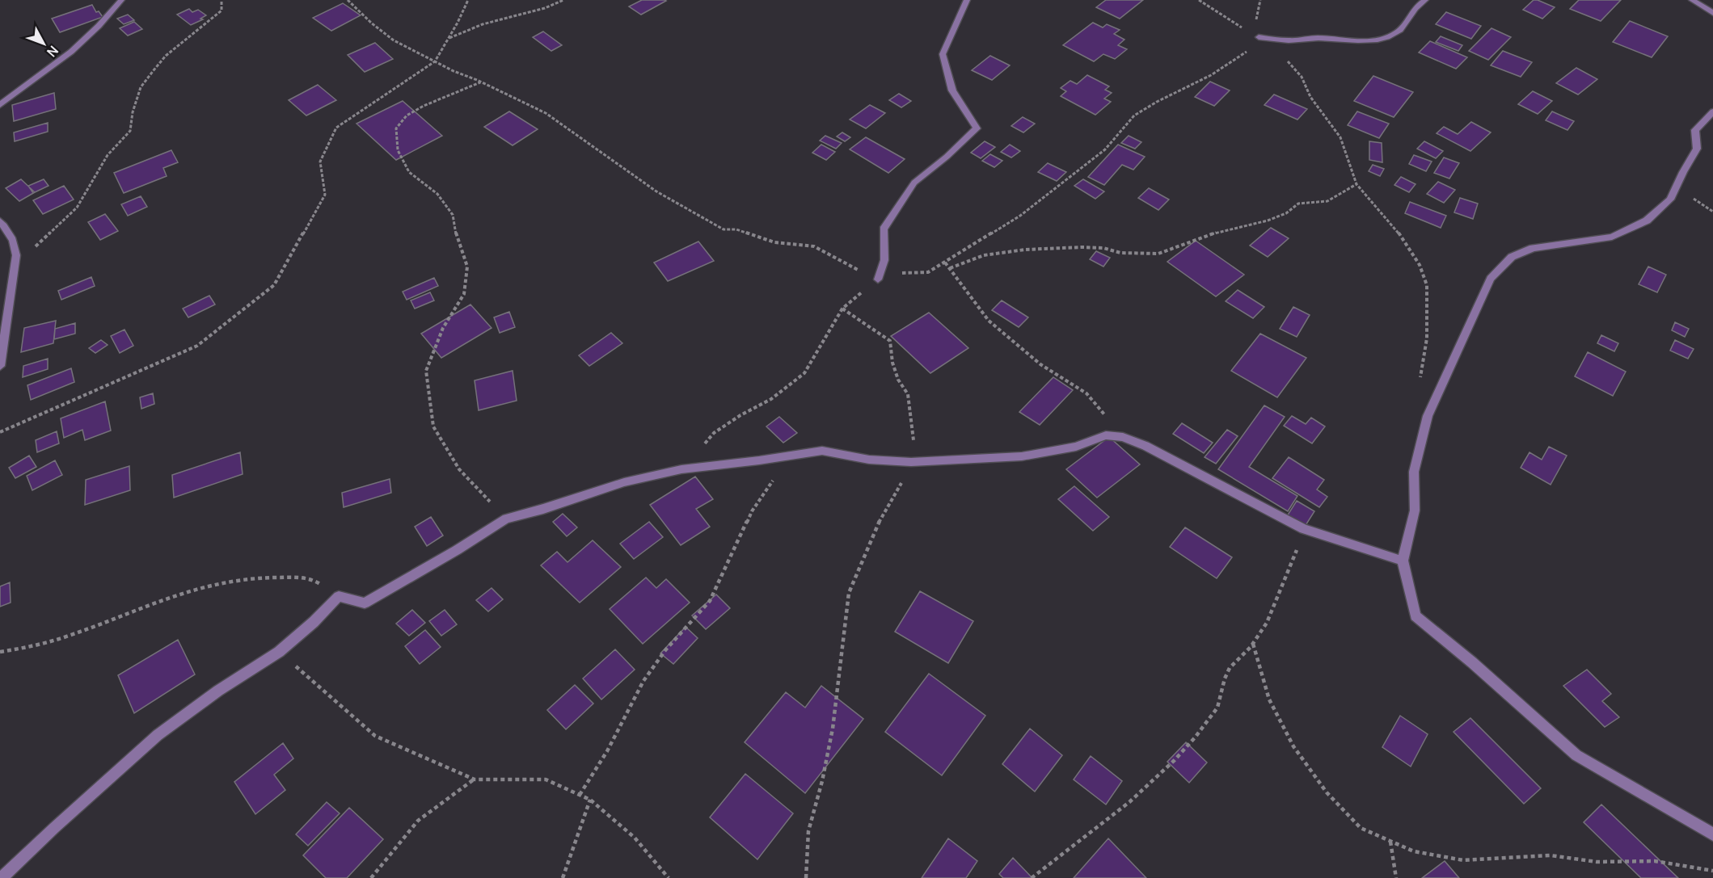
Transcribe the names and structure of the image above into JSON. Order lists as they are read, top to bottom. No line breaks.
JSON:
{"north":"bottom right"}
